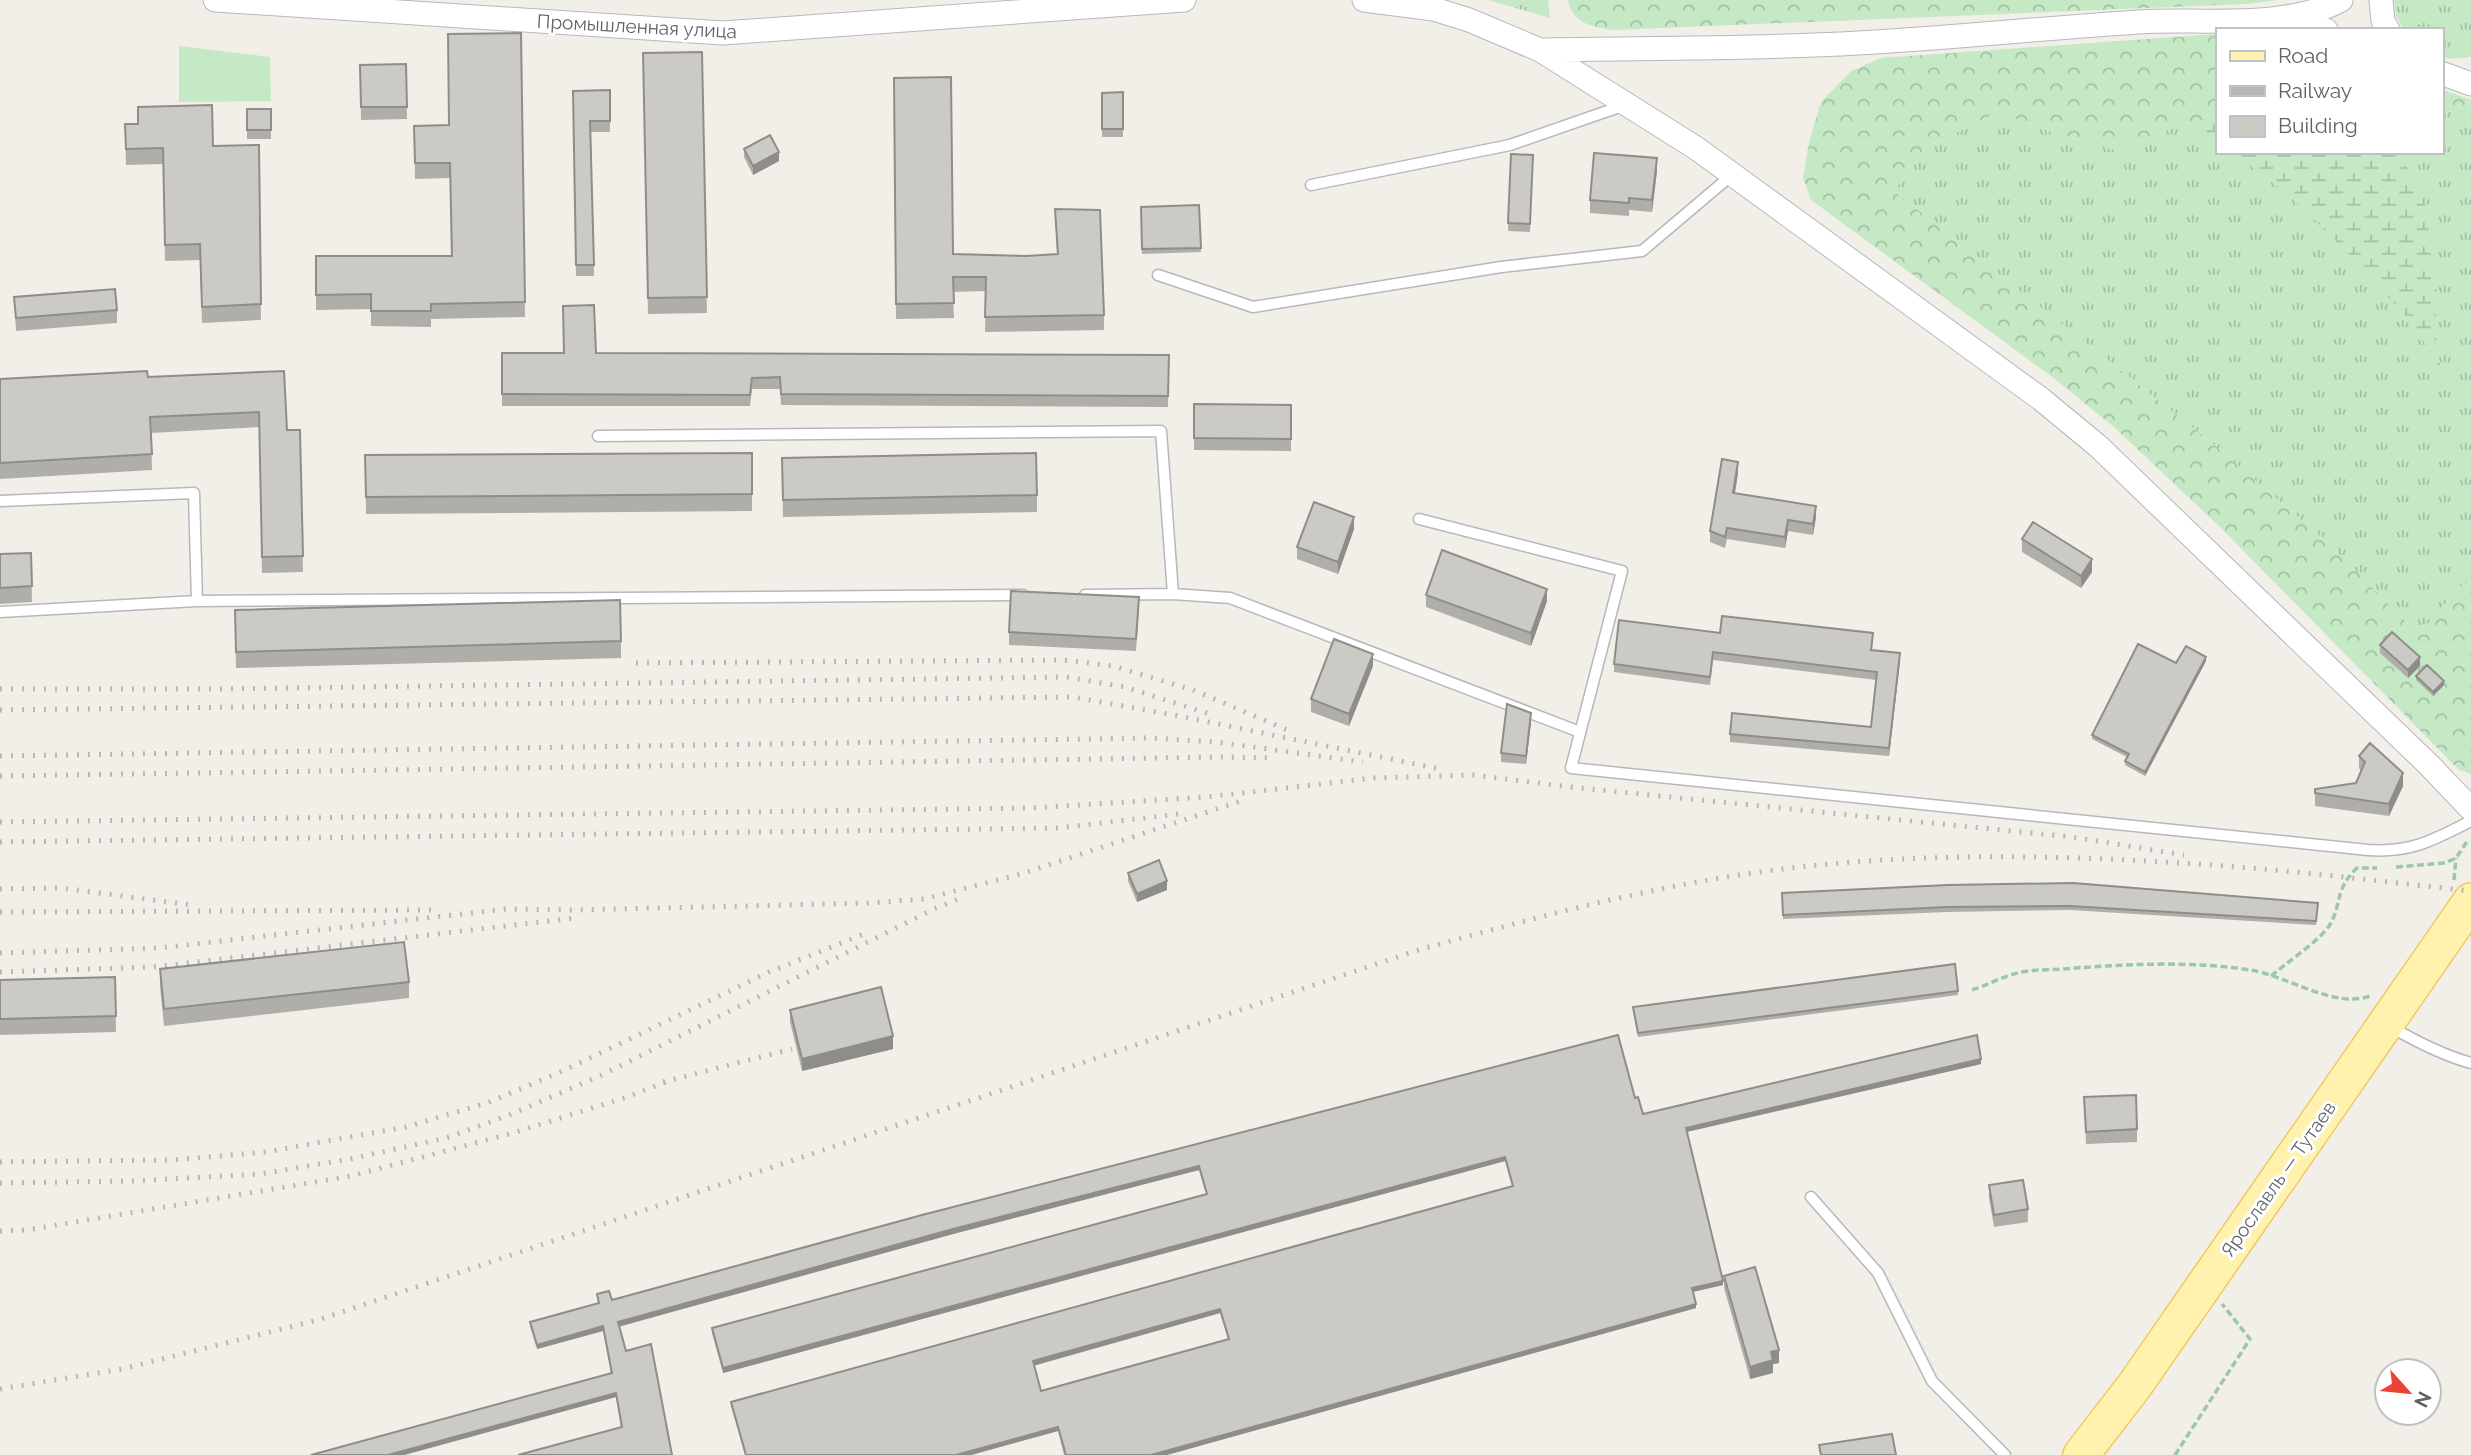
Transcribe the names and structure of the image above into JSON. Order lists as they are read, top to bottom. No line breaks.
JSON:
{"streets":{"main road":["Ярославль — Тутаев"],"street":["Промышленная улица"]},"legend":["Road","Railway","Building"],"north":"bottom right"}
